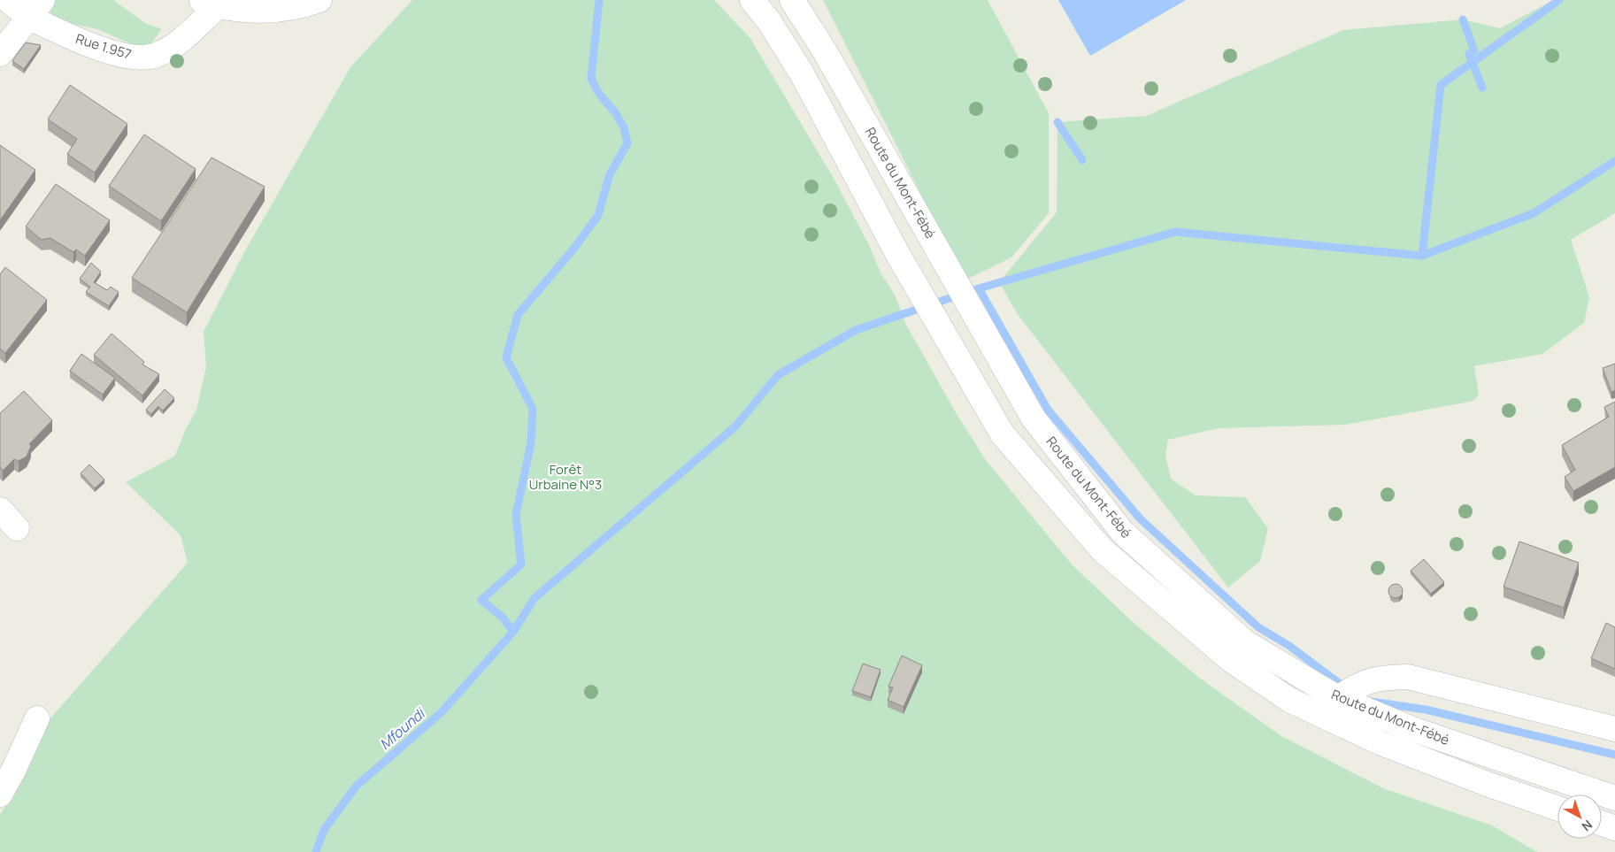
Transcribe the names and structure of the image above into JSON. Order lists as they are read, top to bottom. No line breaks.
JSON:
{"streets":{"street":["Rue 1.957","Route du Mont-Fébé"]},"water":["Mfoundi"],"parks":["Forêt Urbaine N°3"],"north":"bottom right"}
